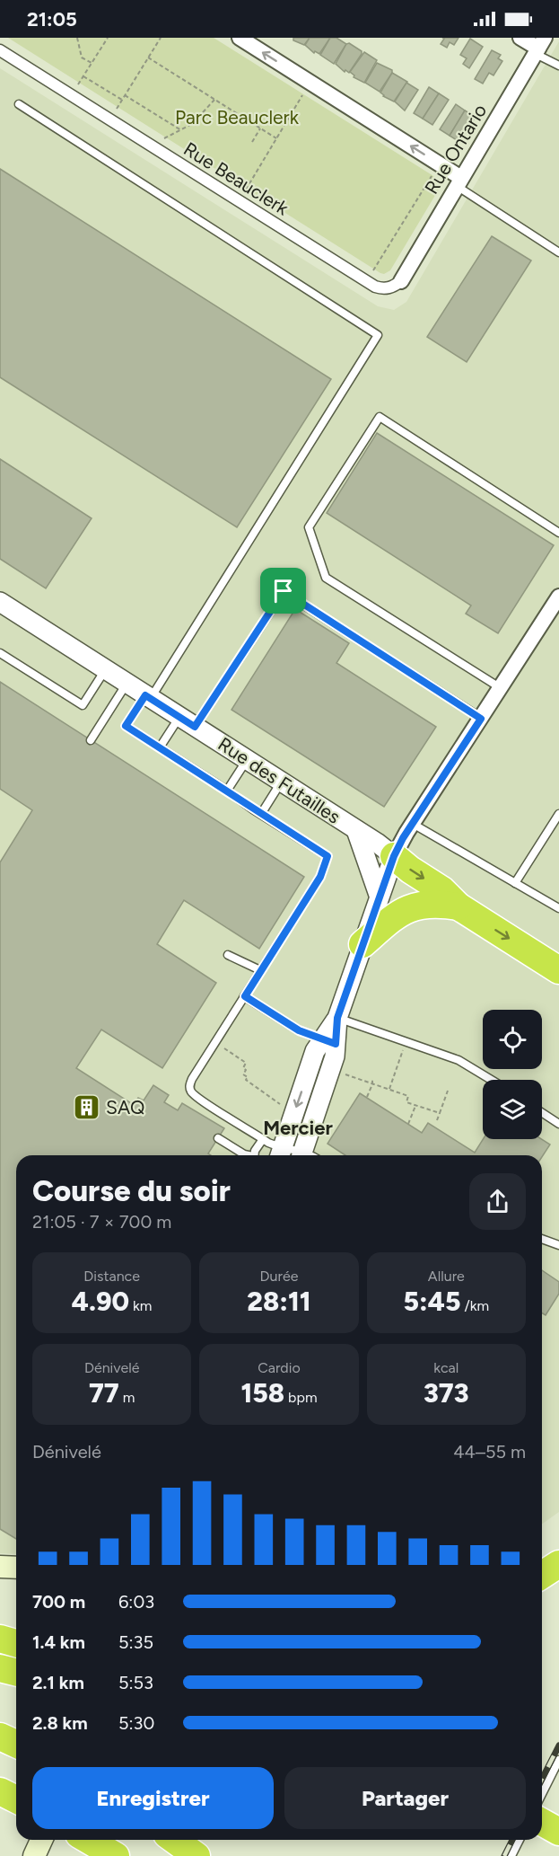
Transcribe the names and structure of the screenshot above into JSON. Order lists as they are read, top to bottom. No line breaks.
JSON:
{"streets":{"street":["Rue Ontario","Rue Beauclerk","Rue des Futailles"]},"crossings":[["Rue Ontario","Rue Beauclerk"]],"districts":["Mercier"],"parks":["Parc Beauclerk"],"places":{"building":["SAQ"]},"page":{"status":"21:05","heading":["Course du soir","21:05 · 7 × 700 m"],"stats":[["Distance","4.90 km"],["Durée","28:11"],["Allure","5:45 /km"],["Dénivelé","77 m"],["Cardio","158 bpm"],["kcal","373"]],"chart":["Dénivelé","44–55 m"],"list":[{"name":"700 m","note":"6:03"},{"name":"1.4 km","note":"5:35"},{"name":"2.1 km","note":"5:53"},{"name":"2.8 km","note":"5:30"}],"buttons":["Enregistrer","Partager"]}}
